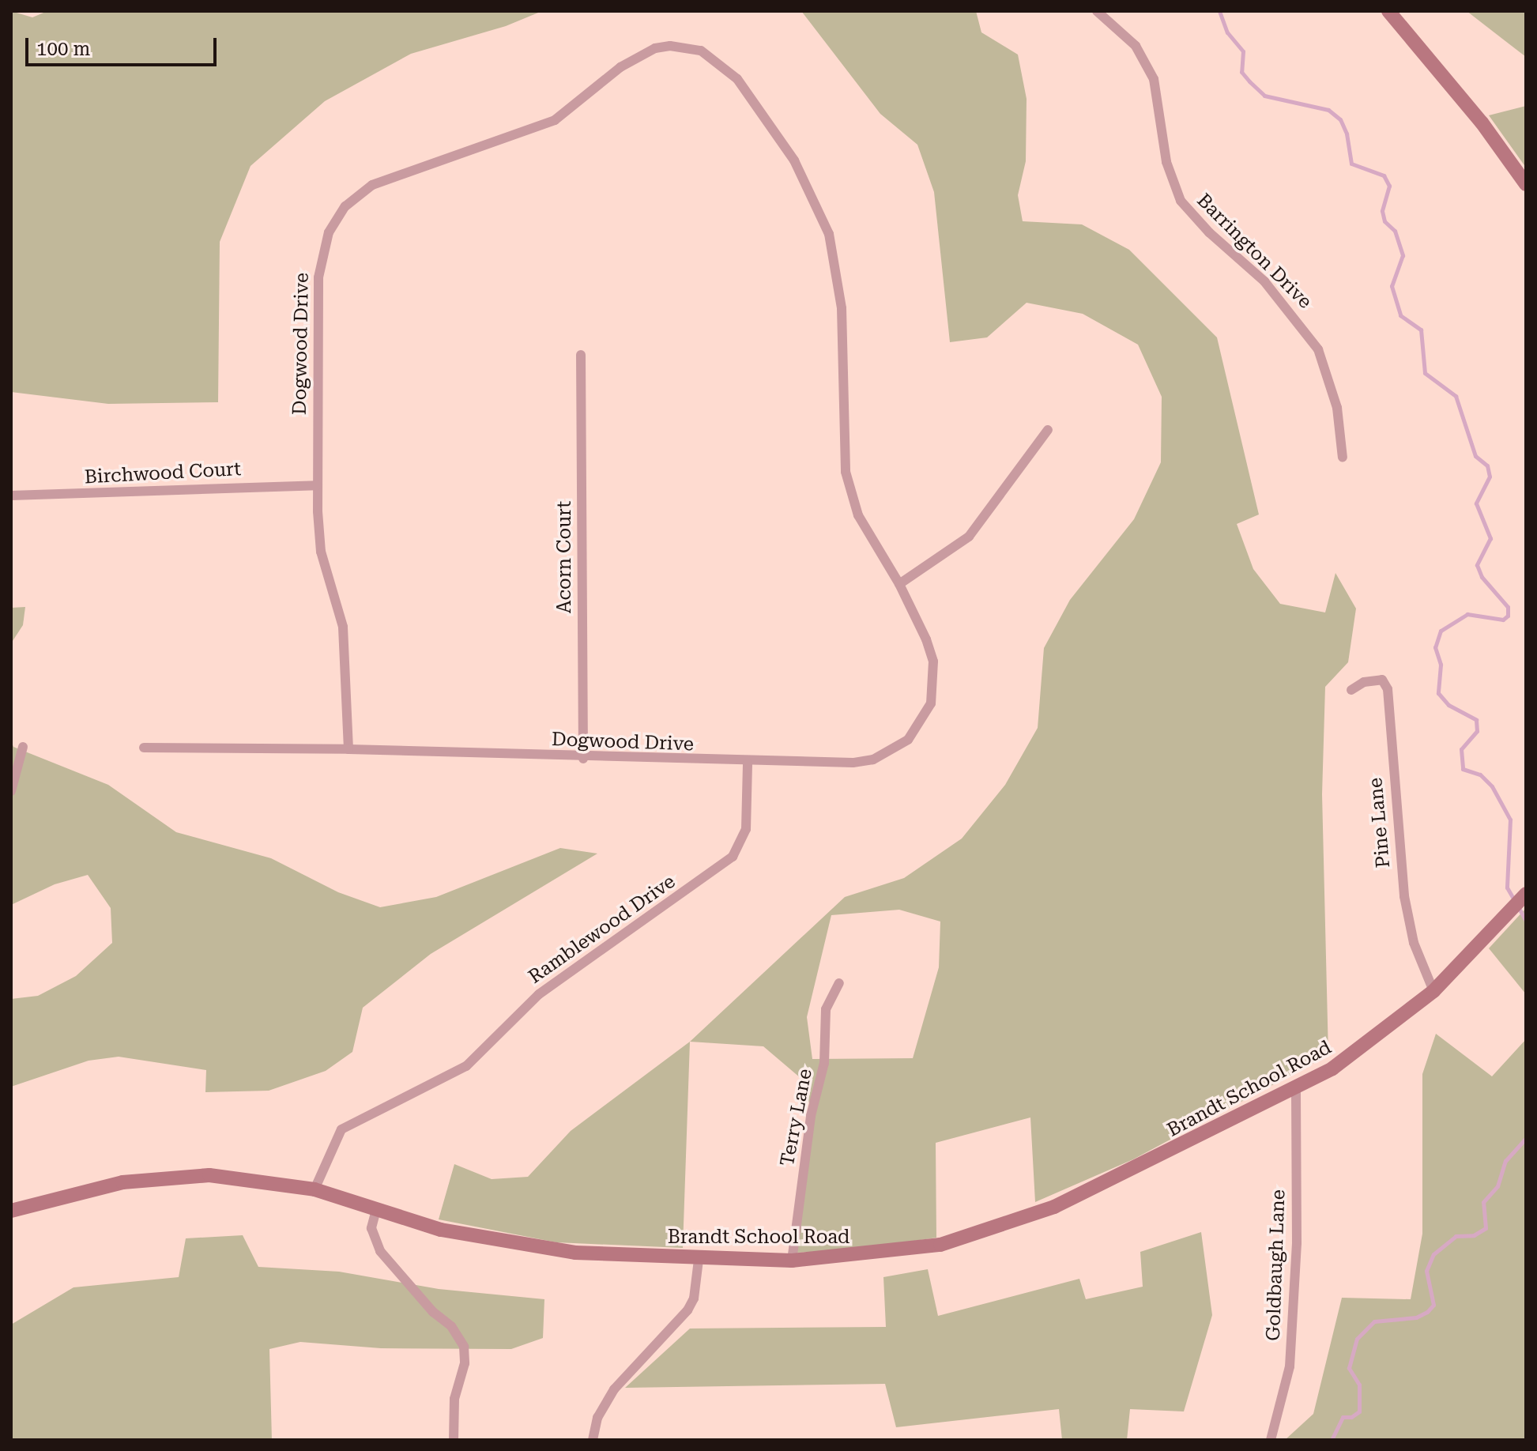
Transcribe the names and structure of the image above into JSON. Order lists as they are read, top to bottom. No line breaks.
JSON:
{"streets":{"street":["Barrington Drive","Dogwood Drive","Birchwood Court","Acorn Court","Pine Lane","Ramblewood Drive","Brandt School Road","Terry Lane","Goldbaugh Lane"]},"crossings":[["Dogwood Drive","Birchwood Court"],["Dogwood Drive","Acorn Court"],["Dogwood Drive","Ramblewood Drive"],["Pine Lane","Brandt School Road"],["Ramblewood Drive","Brandt School Road"],["Brandt School Road","Terry Lane"],["Brandt School Road","Goldbaugh Lane"]],"scale_bar":"100 m"}
